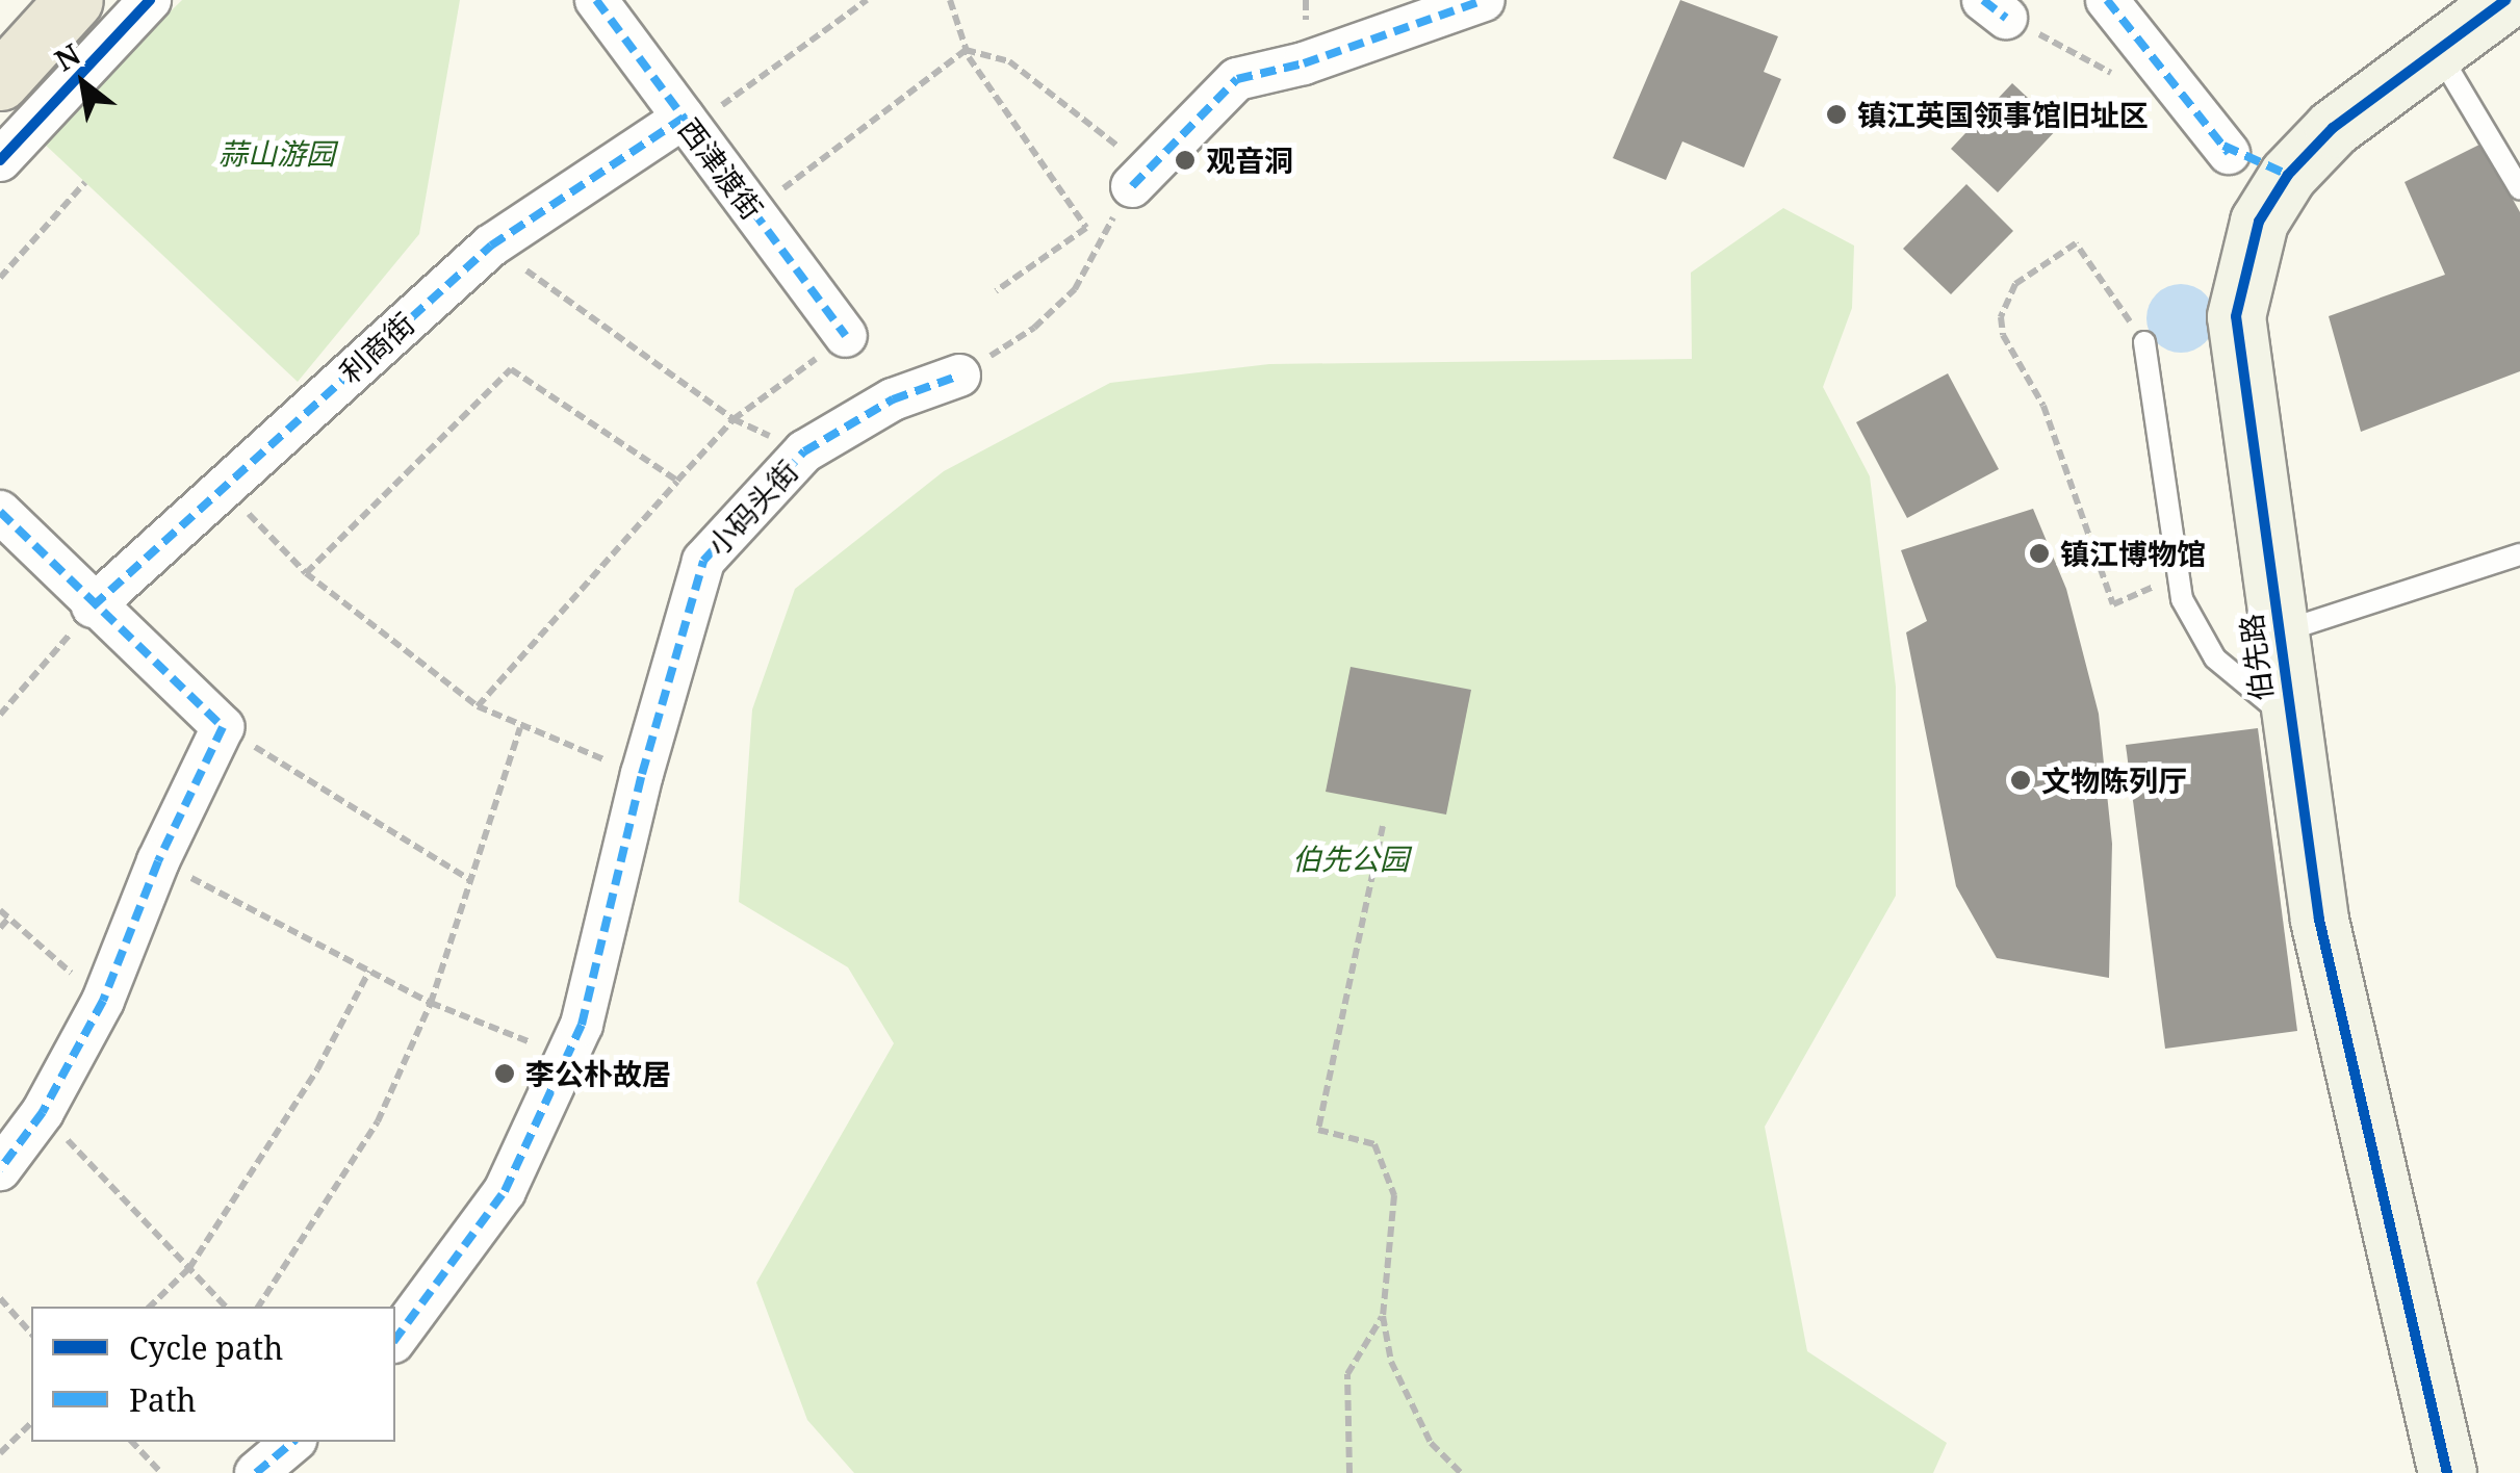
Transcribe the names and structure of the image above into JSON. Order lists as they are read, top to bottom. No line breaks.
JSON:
{"streets":{"street":["西津渡街","利商街","小码头街","伯先路"]},"crossings":[["西津渡街","利商街"]],"parks":["蒜山游园","伯先公园"],"places":["镇江英国领事馆旧址区","观音洞","镇江博物馆","文物陈列厅","李公朴故居"],"legend":["Cycle path","Path"],"north":"top left"}
